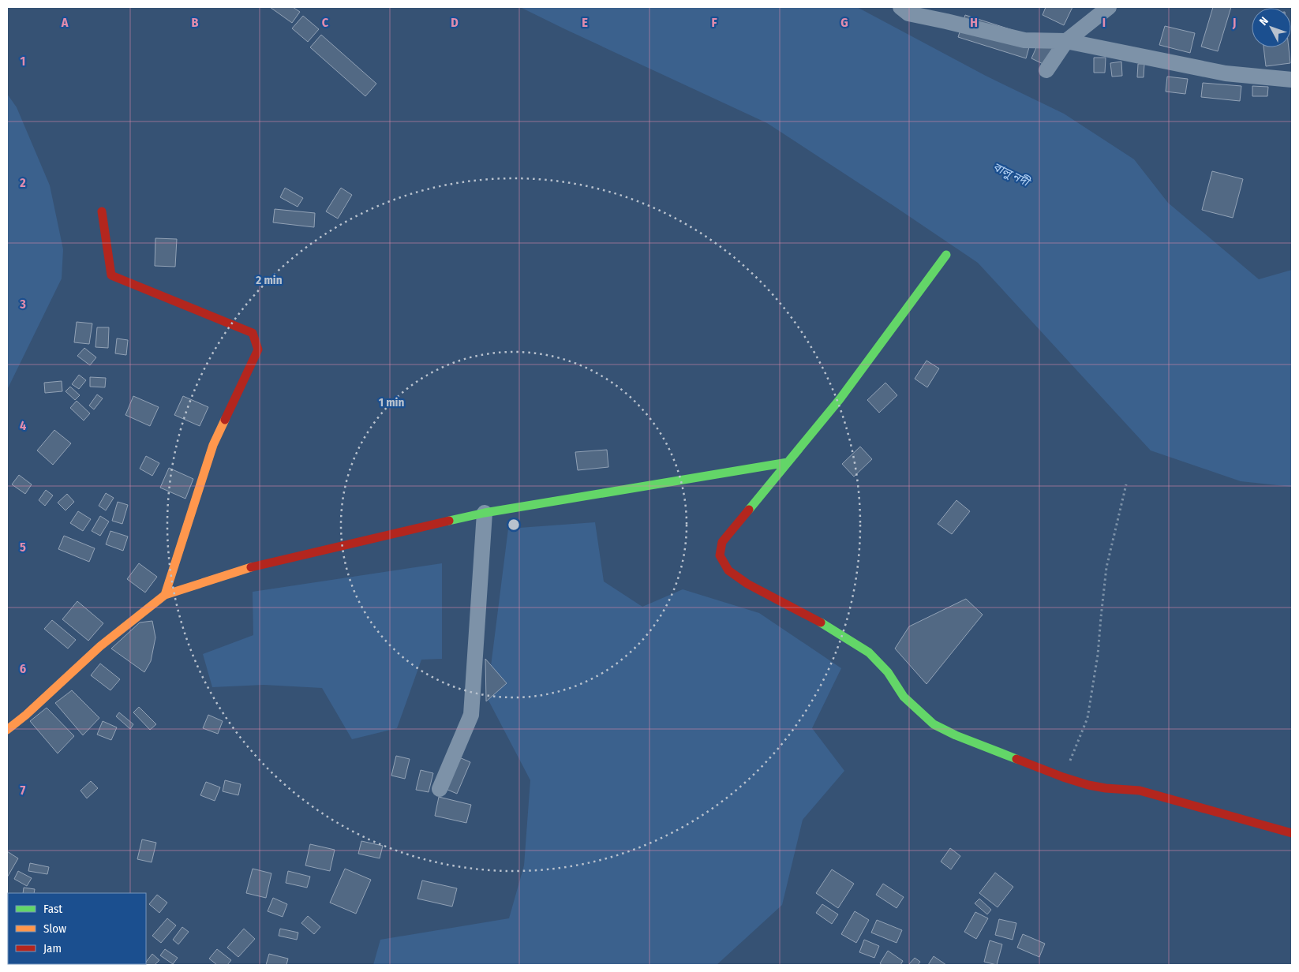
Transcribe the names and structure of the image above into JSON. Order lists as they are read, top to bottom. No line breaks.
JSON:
{"water":["বালু নদী"],"legend":["Fast","Slow","Jam"],"north":"top left","grid":{"columns":["A","B","C","D","E","F","G","H","I","J"],"rows":["1","2","3","4","5","6","7"]},"rings":["2 min","1 min"]}
